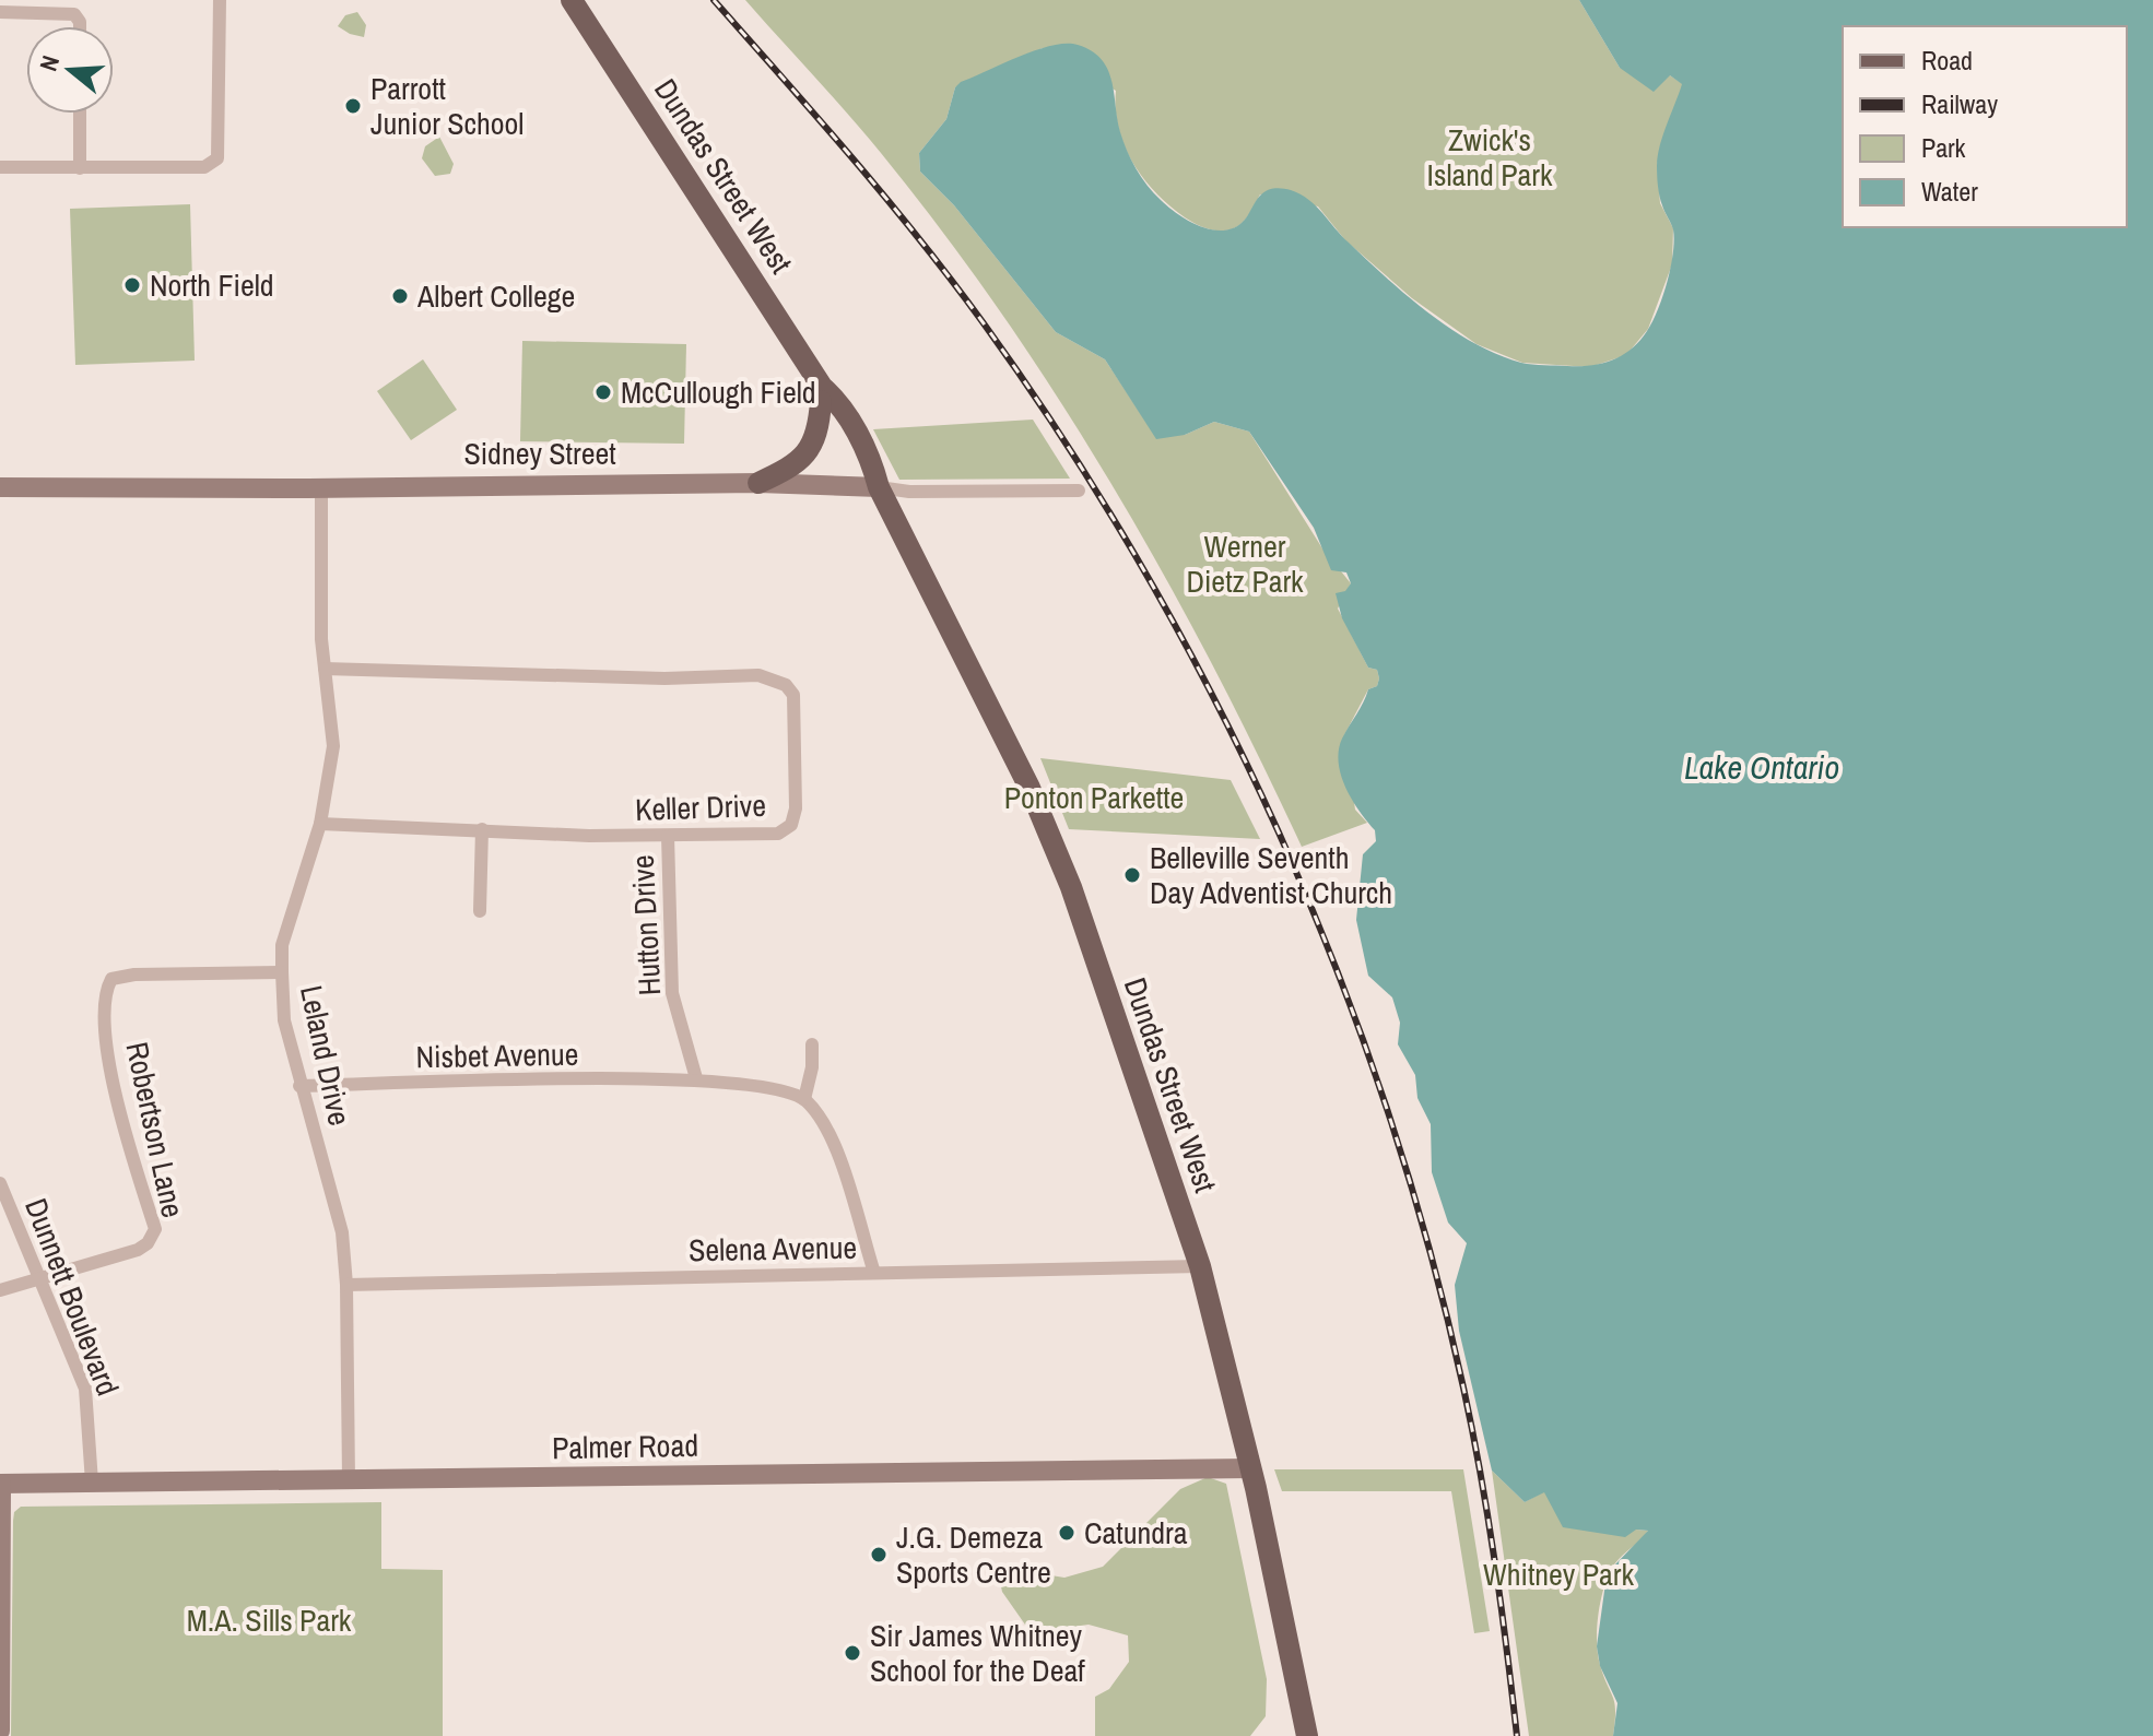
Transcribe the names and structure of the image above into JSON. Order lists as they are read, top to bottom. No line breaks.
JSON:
{"streets":{"main road":["Dundas Street West"],"street":["Sidney Street","Keller Drive","Hutton Drive","Leland Drive","Nisbet Avenue","Robertson Lane","Selena Avenue","Dunnett Boulevard","Palmer Road"]},"crossings":[["Dundas Street West","Sidney Street"],["Dundas Street West","Selena Avenue"],["Dundas Street West","Palmer Road"],["Sidney Street","Leland Drive"],["Keller Drive","Hutton Drive"],["Keller Drive","Leland Drive"],["Hutton Drive","Nisbet Avenue"],["Leland Drive","Nisbet Avenue"],["Leland Drive","Robertson Lane"],["Leland Drive","Selena Avenue"],["Leland Drive","Palmer Road"],["Robertson Lane","Dunnett Boulevard"],["Dunnett Boulevard","Palmer Road"]],"water":["Lake Ontario"],"parks":["Zwick's Island Park","Werner Dietz Park","Ponton Parkette","Whitney Park","M.A. Sills Park"],"places":["Parrott Junior School","North Field","Albert College","McCullough Field","Belleville Seventh Day Adventist Church","Catundra","J.G. Demeza Sports Centre","Sir James Whitney School for the Deaf"],"legend":["Road","Railway","Park","Water"],"north":"left"}
